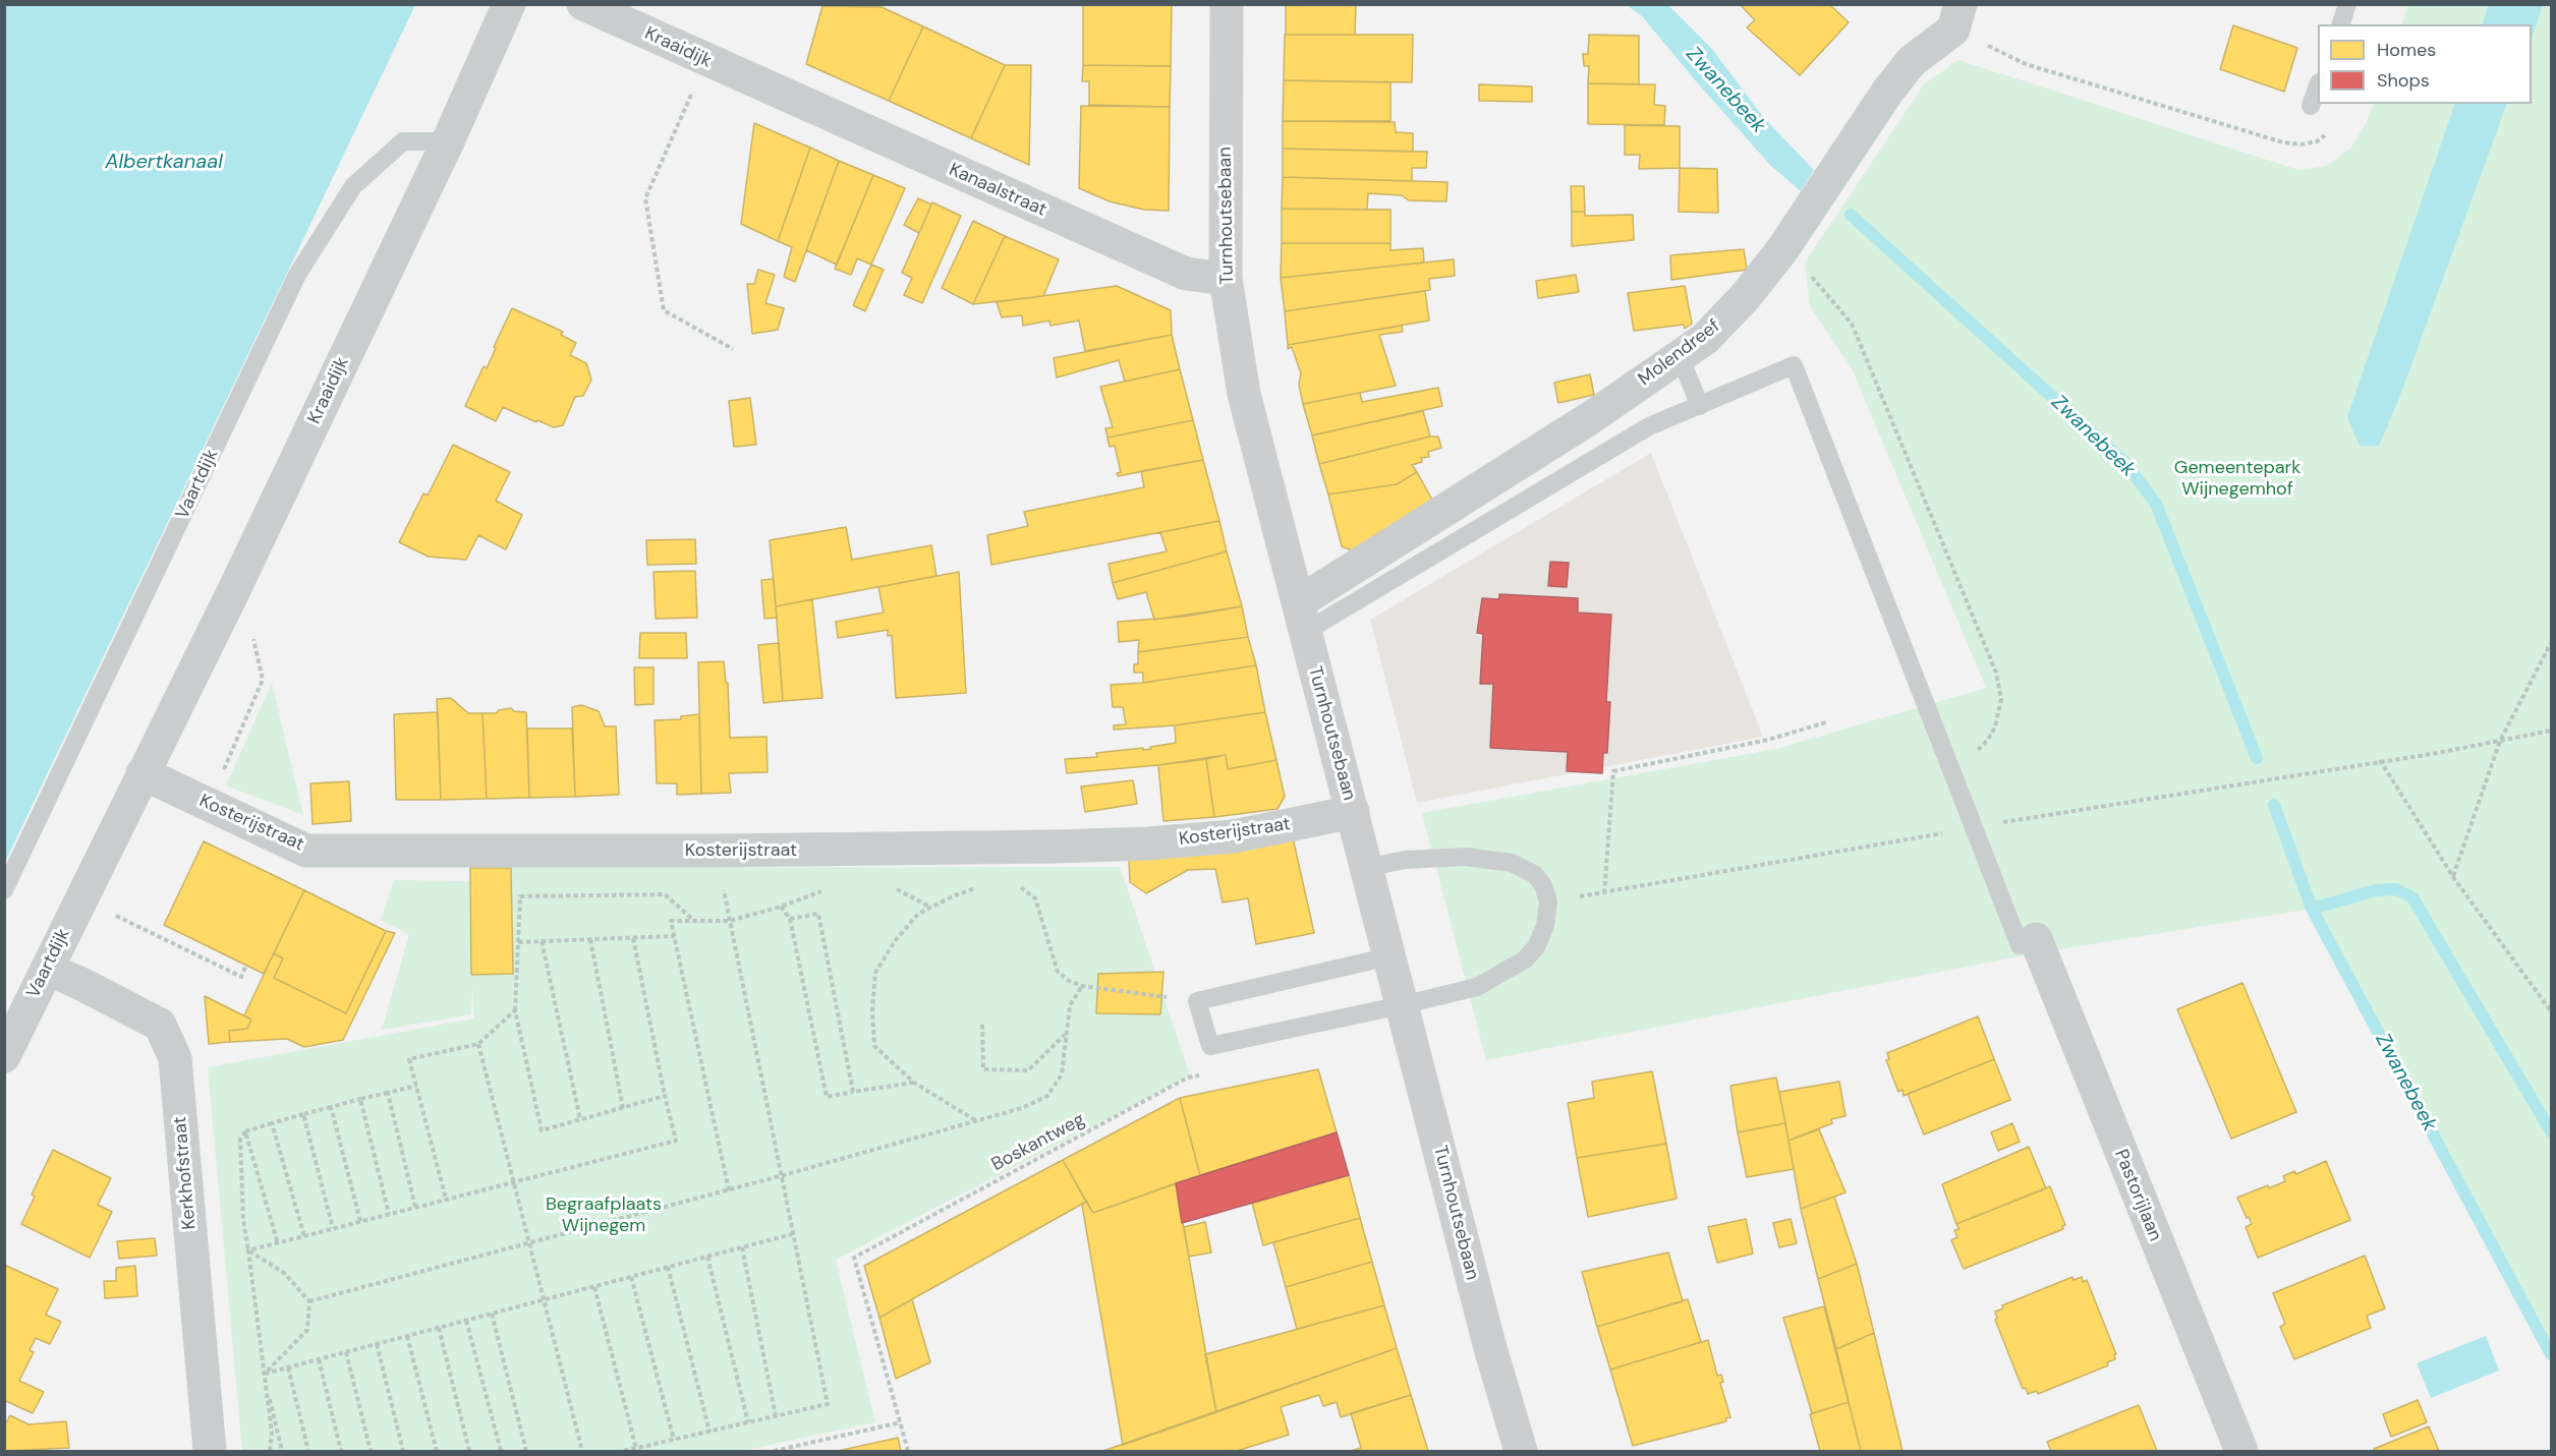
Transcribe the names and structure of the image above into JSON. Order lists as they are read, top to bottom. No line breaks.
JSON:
{"streets":{"main road":["Turnhoutsebaan"],"street":["Kraaidijk","Kanaalstraat","Molendreef","Vaartdijk","Kosterijstraat","Kerkhofstraat","Pastorijlaan"],"path":["Boskantweg"]},"crossings":[["Kraaidijk","Kanaalstraat"],["Kraaidijk","Vaartdijk"],["Kraaidijk","Kosterijstraat"],["Kanaalstraat","Turnhoutsebaan"],["Turnhoutsebaan","Molendreef"],["Turnhoutsebaan","Kosterijstraat"],["Vaartdijk","Kosterijstraat"],["Vaartdijk","Kerkhofstraat"]],"water":["Zwanebeek","Albertkanaal"],"parks":["Gemeentepark Wijnegemhof","Begraafplaats Wijnegem"],"legend":["Homes","Shops"]}
